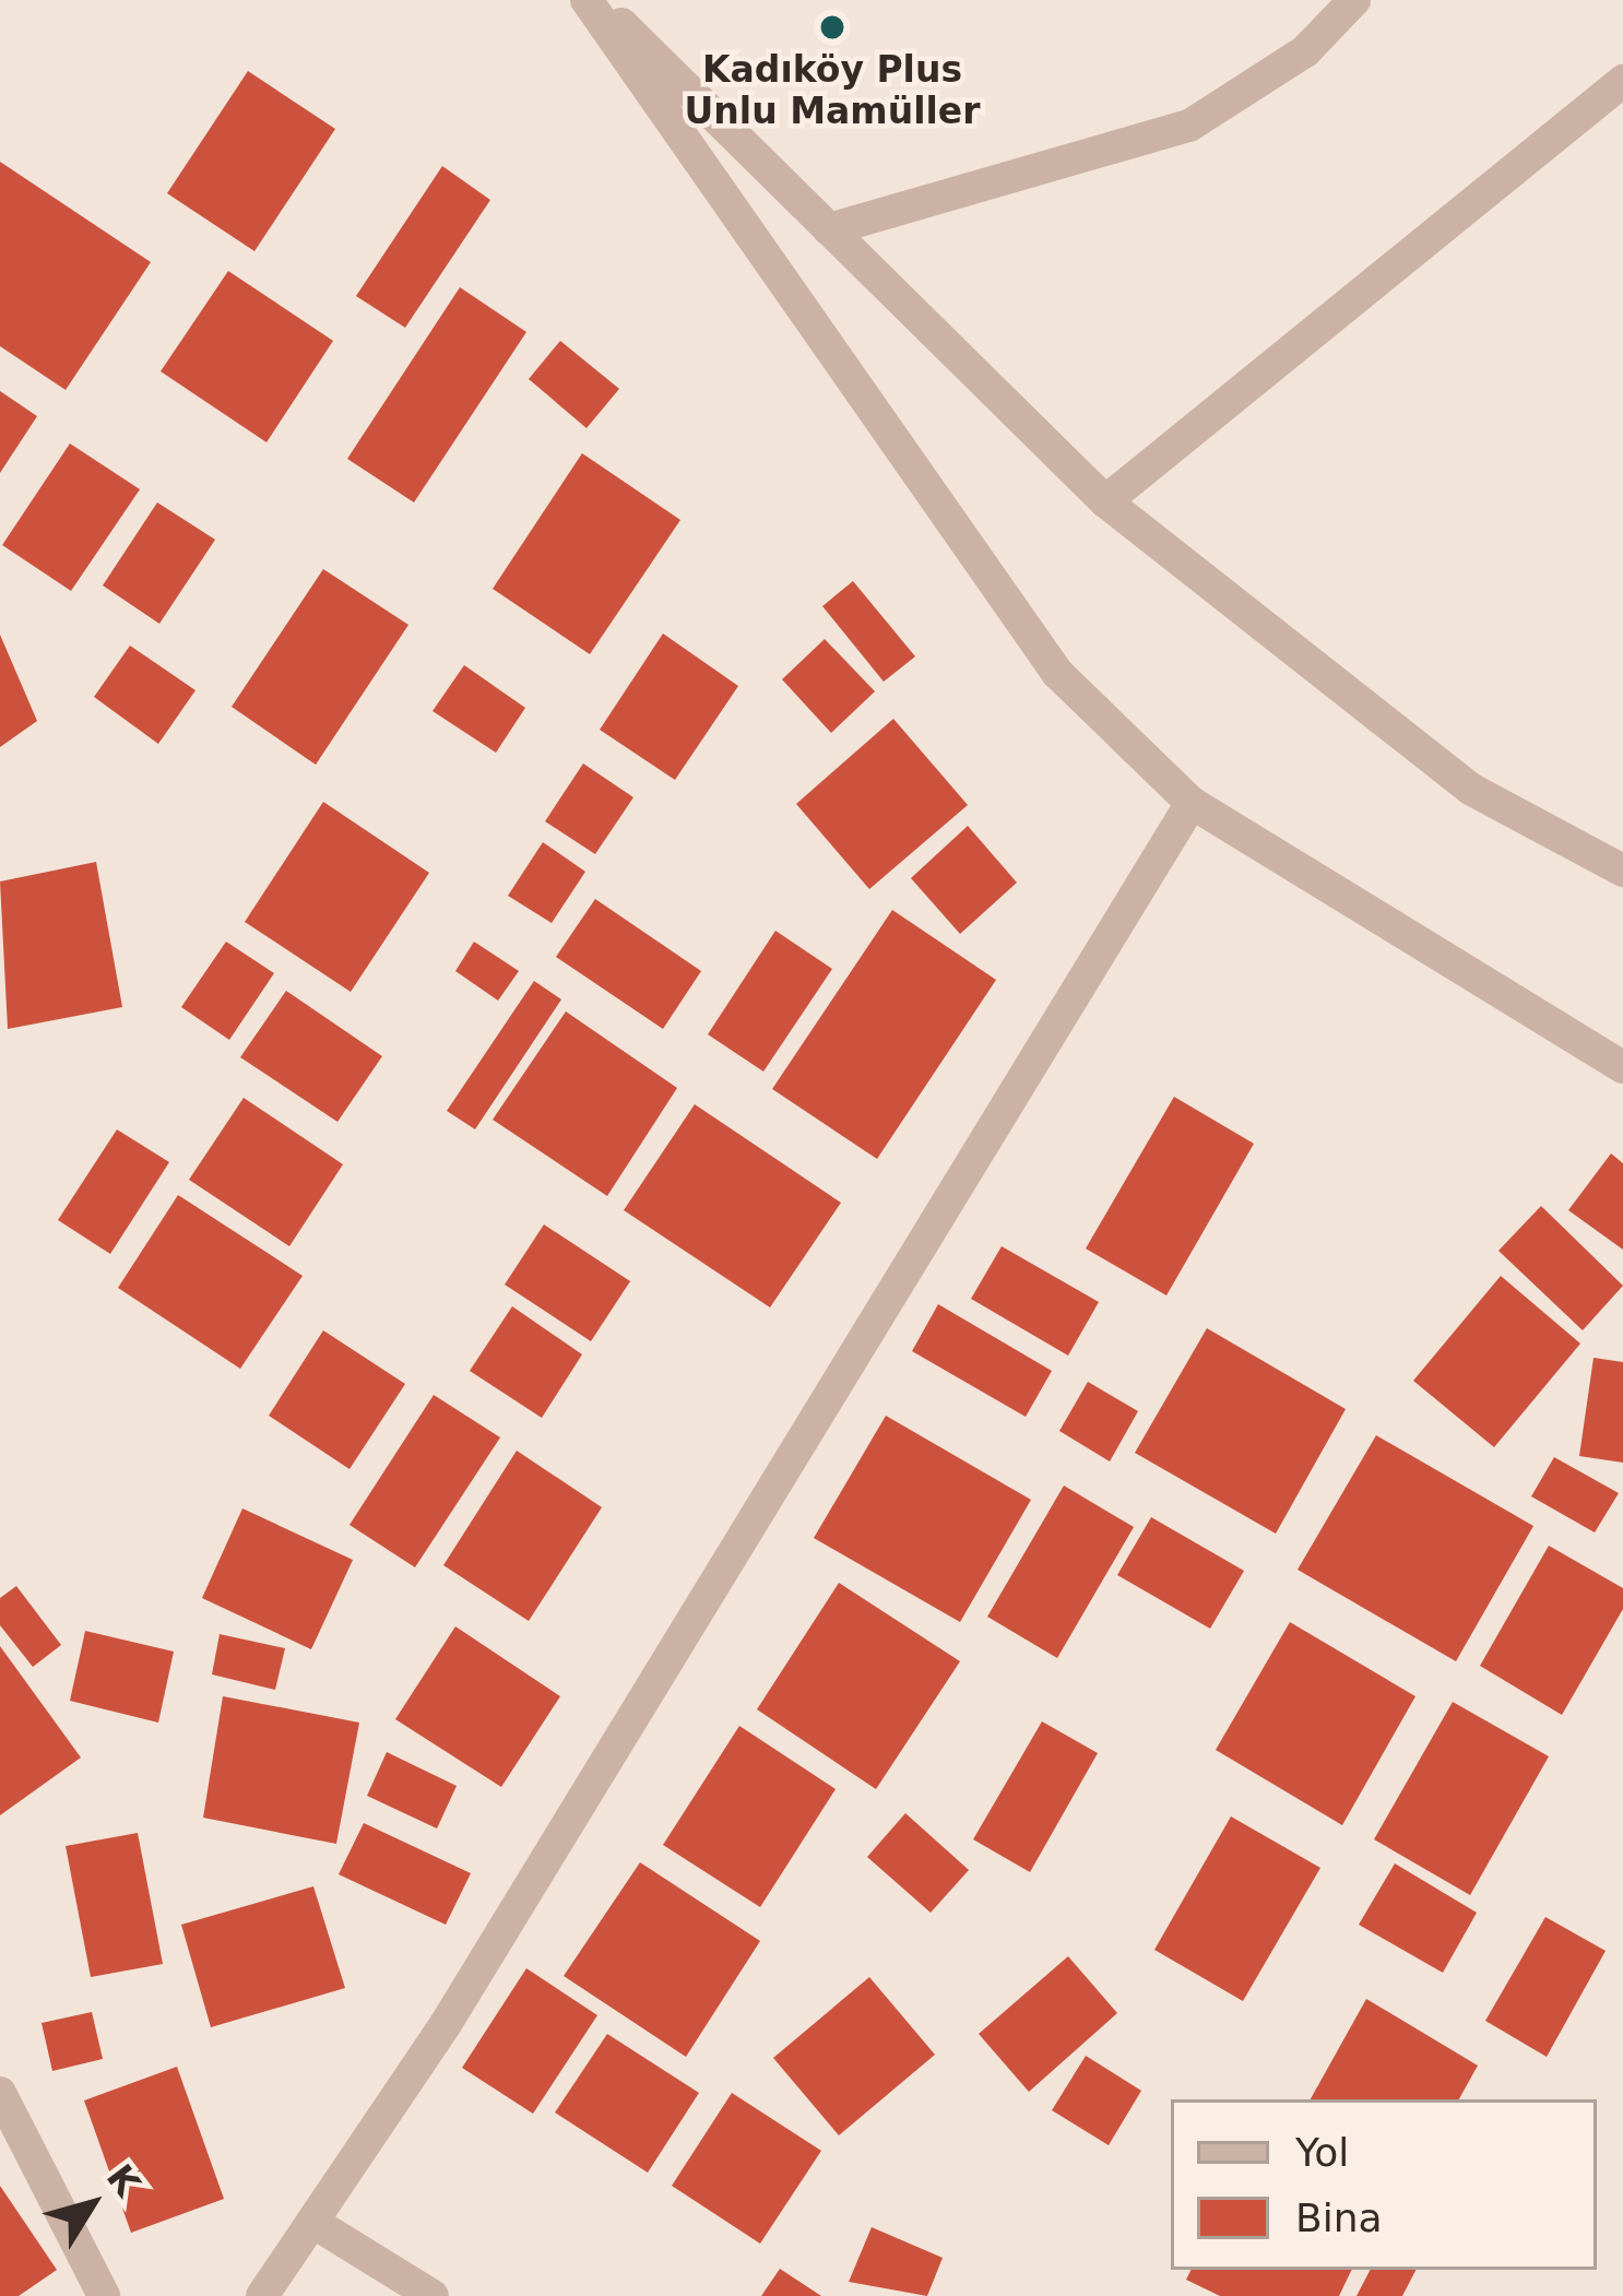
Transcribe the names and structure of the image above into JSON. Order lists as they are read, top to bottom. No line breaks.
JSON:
{"places":["Kadıköy Plus Unlu Mamüller"],"legend":["Yol","Bina"],"north":"top right"}
